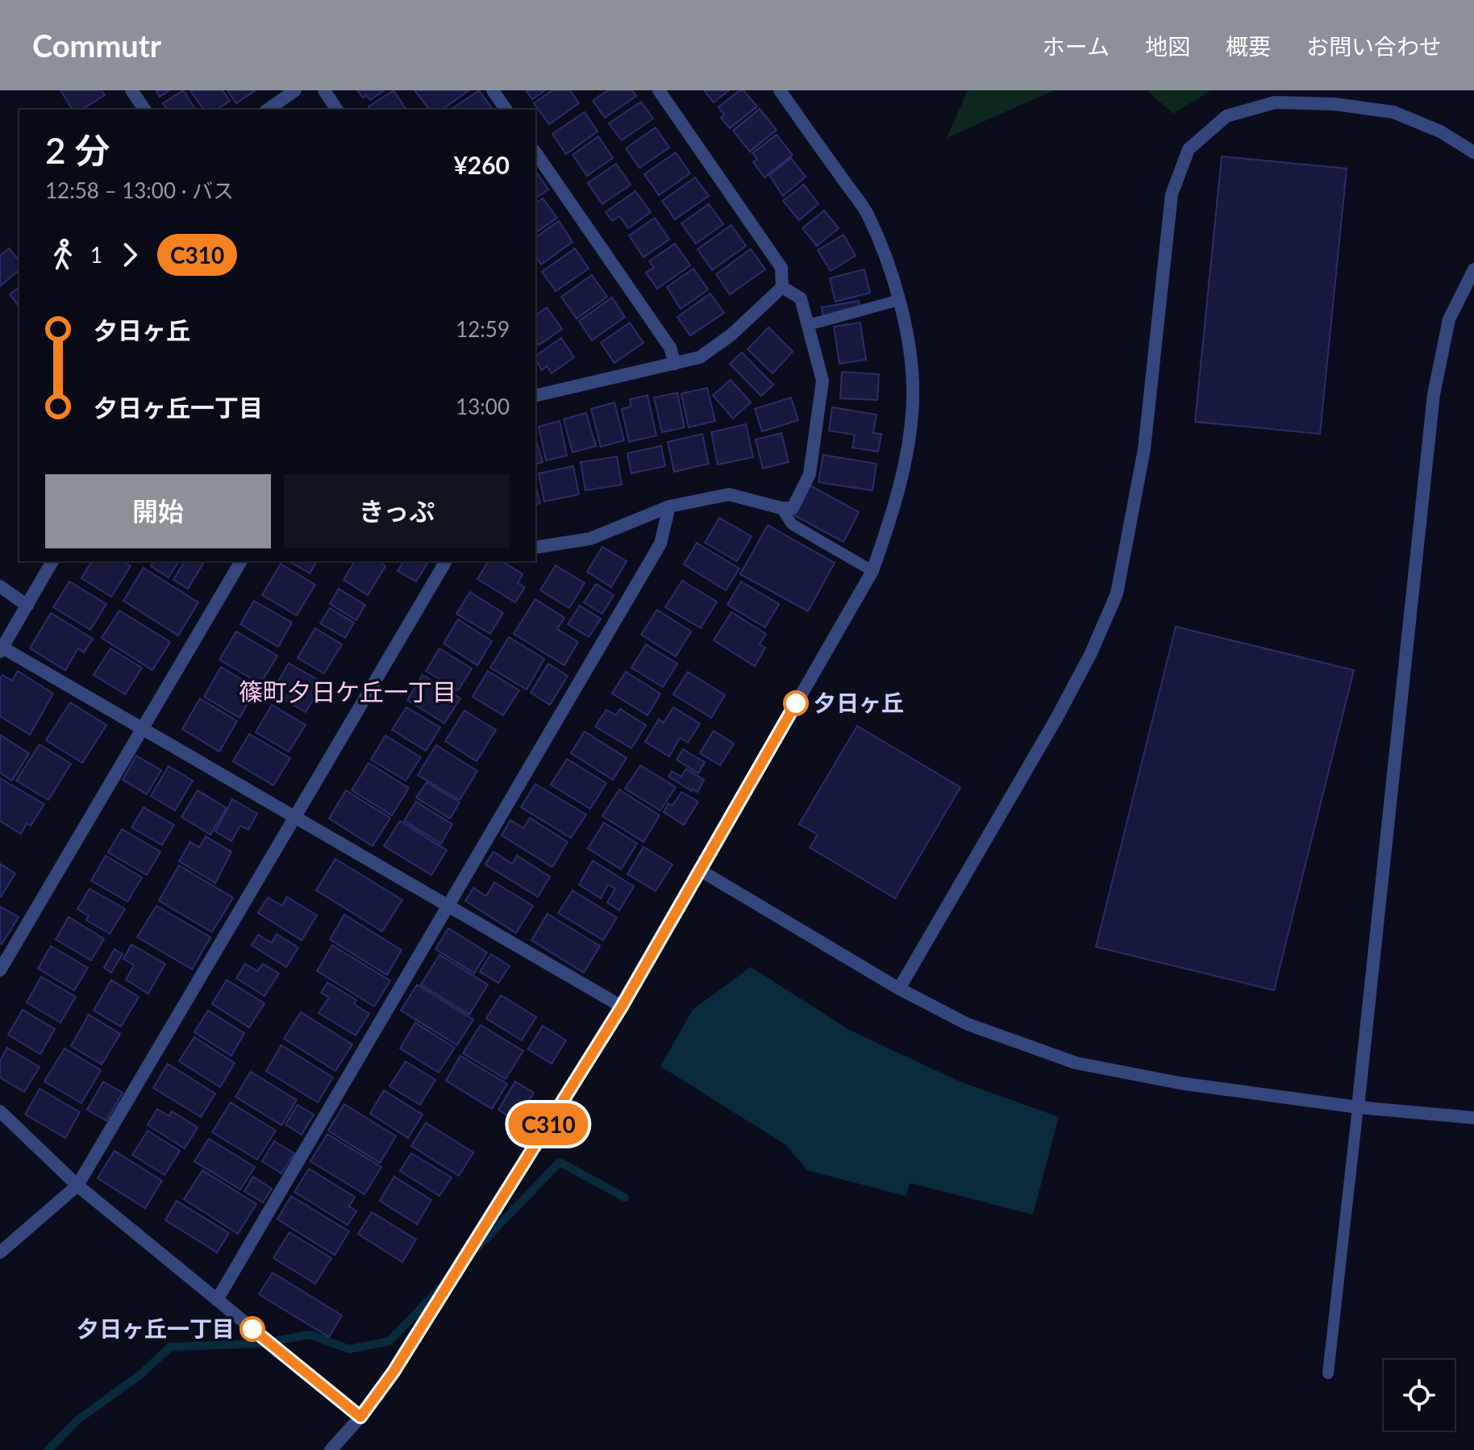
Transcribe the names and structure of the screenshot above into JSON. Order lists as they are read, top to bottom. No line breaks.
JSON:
{"districts":["篠町夕日ケ丘一丁目"],"places":["夕日ヶ丘","夕日ヶ丘一丁目"],"lines":["bus line C310"],"page":{"header":"Commutr","nav":["ホーム","地図","概要","お問い合わせ"],"on_map":"C310","heading":["2 分","12:58 – 13:00 · バス","¥260"],"legs":["1","C310"],"list":[{"name":"夕日ヶ丘","value":"12:59"},{"name":"夕日ヶ丘一丁目","value":"13:00"}],"buttons":["開始","きっぷ"]}}
